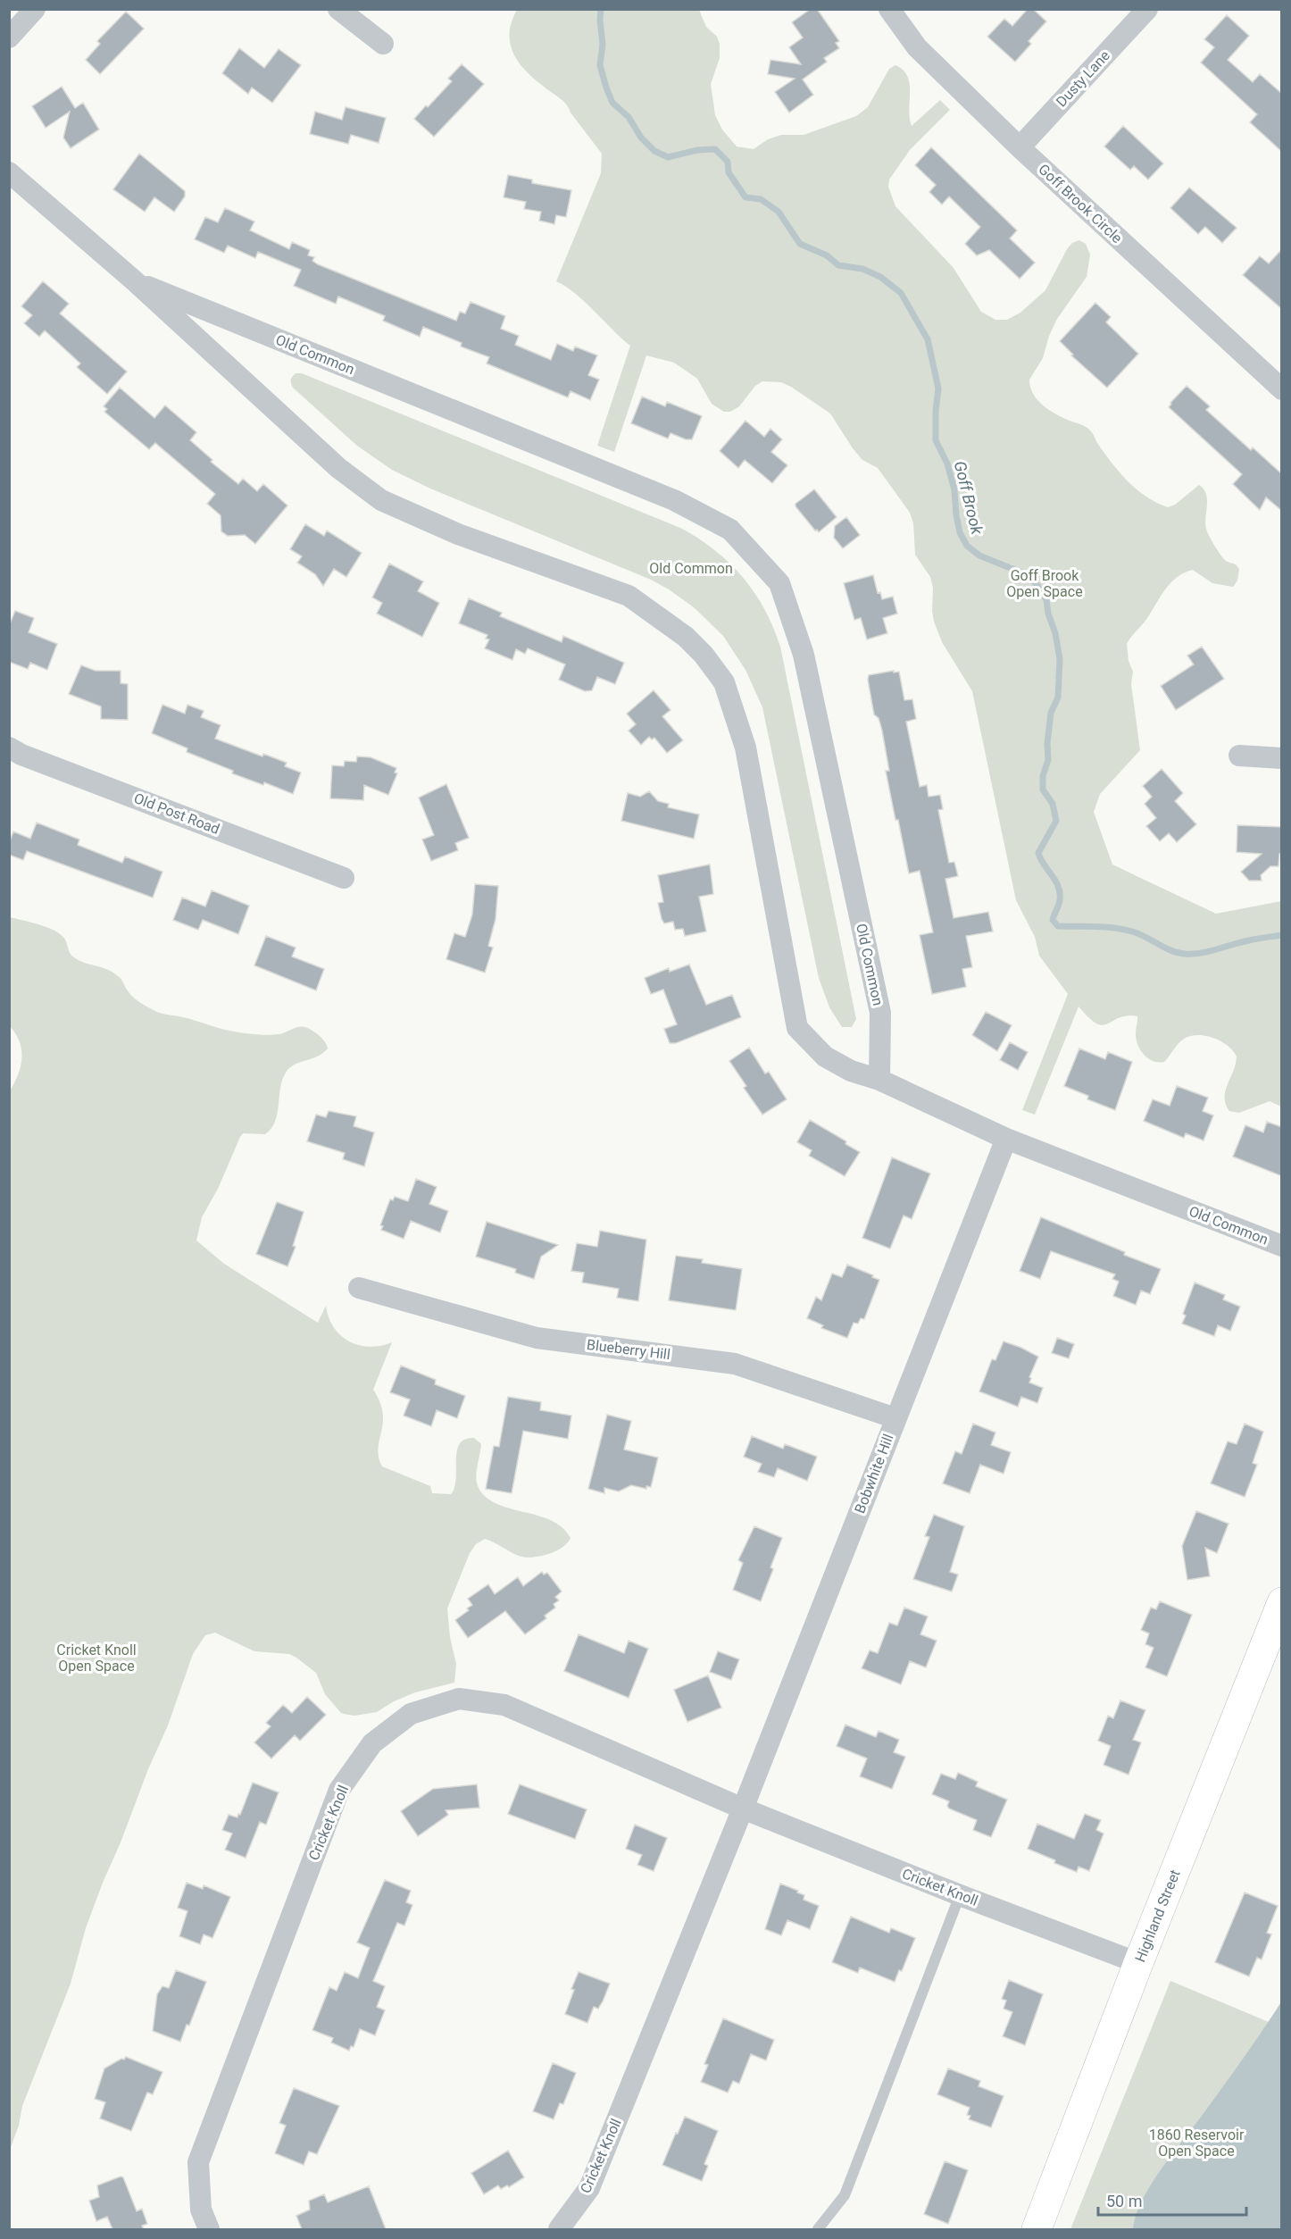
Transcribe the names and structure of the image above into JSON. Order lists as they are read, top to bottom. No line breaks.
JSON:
{"streets":{"main road":["Highland Street"],"street":["Dusty Lane","Goff Brook Circle","Old Common","Old Post Road","Blueberry Hill","Bobwhite Hill","Cricket Knoll"]},"crossings":[["Dusty Lane","Goff Brook Circle"],["Old Common","Bobwhite Hill"],["Blueberry Hill","Bobwhite Hill"],["Bobwhite Hill","Cricket Knoll"],["Cricket Knoll","Highland Street"]],"water":["Goff Brook"],"parks":["Old Common","Goff Brook Open Space","Cricket Knoll Open Space","1860 Reservoir Open Space"],"scale_bar":"50 m"}
